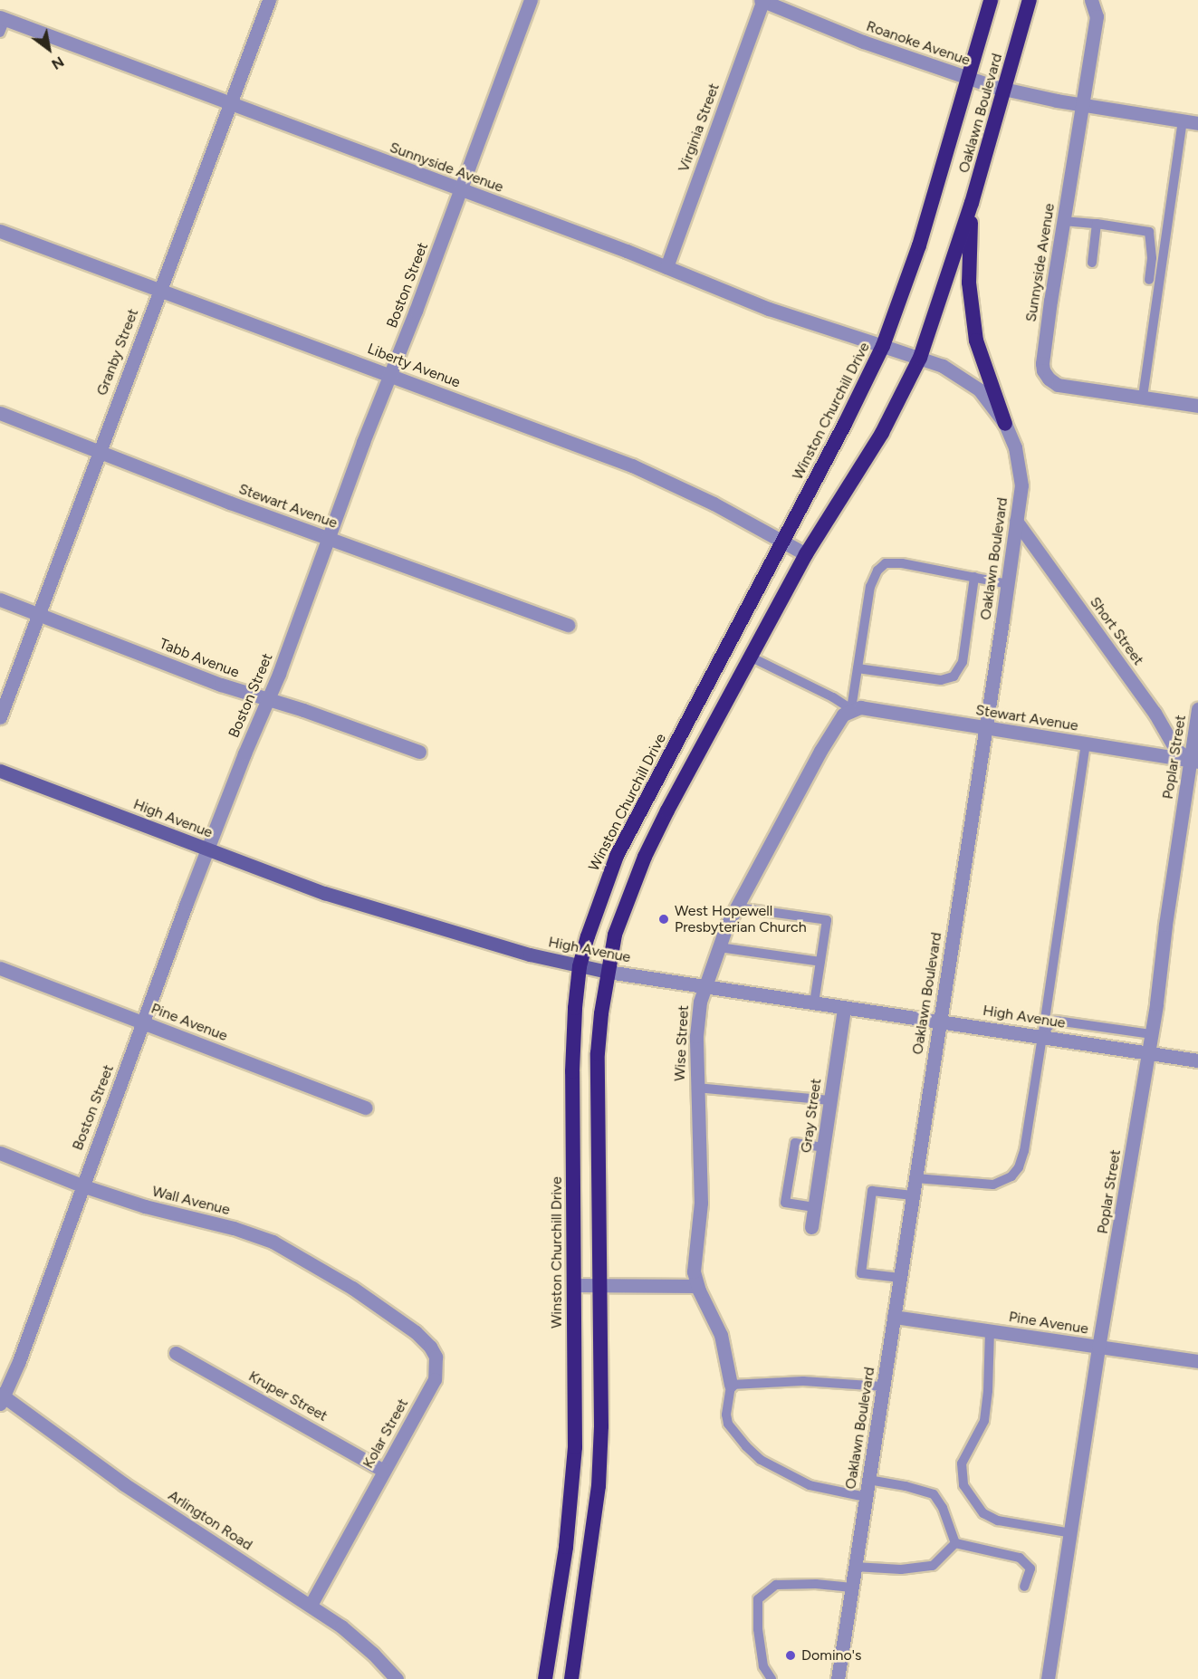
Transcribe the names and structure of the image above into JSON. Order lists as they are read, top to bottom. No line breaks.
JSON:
{"streets":{"highway":["Oaklawn Boulevard","Winston Churchill Drive"],"main road":["High Avenue"],"street":["Roanoke Avenue","Virginia Street","Sunnyside Avenue","Boston Street","Granby Street","Liberty Avenue","Stewart Avenue","Short Street","Tabb Avenue","Poplar Street","Pine Avenue","Wise Street","Gray Street","Wall Avenue","Kruper Street","Kolar Street","Arlington Road"]},"crossings":[["Roanoke Avenue","Oaklawn Boulevard"],["Roanoke Avenue","Virginia Street"],["Roanoke Avenue","Sunnyside Avenue"],["Roanoke Avenue","Winston Churchill Drive"],["Oaklawn Boulevard","Sunnyside Avenue"],["Oaklawn Boulevard","Winston Churchill Drive"],["Oaklawn Boulevard","Stewart Avenue"],["Oaklawn Boulevard","Short Street"],["Oaklawn Boulevard","High Avenue"],["Oaklawn Boulevard","Pine Avenue"],["Virginia Street","Sunnyside Avenue"],["Sunnyside Avenue","Boston Street"],["Sunnyside Avenue","Granby Street"],["Sunnyside Avenue","Winston Churchill Drive"],["Boston Street","Liberty Avenue"],["Boston Street","Stewart Avenue"],["Boston Street","Tabb Avenue"],["Boston Street","High Avenue"],["Boston Street","Pine Avenue"],["Boston Street","Wall Avenue"],["Boston Street","Arlington Road"],["Granby Street","Liberty Avenue"],["Granby Street","Stewart Avenue"],["Granby Street","Tabb Avenue"],["Liberty Avenue","Winston Churchill Drive"],["Winston Churchill Drive","High Avenue"],["Stewart Avenue","Short Street"],["Stewart Avenue","Poplar Street"],["Stewart Avenue","Wise Street"],["Short Street","Poplar Street"],["Poplar Street","High Avenue"],["Poplar Street","Pine Avenue"],["High Avenue","Wise Street"],["High Avenue","Gray Street"],["Wall Avenue","Kolar Street"],["Kruper Street","Kolar Street"],["Kolar Street","Arlington Road"]],"places":["West Hopewell Presbyterian Church","Domino's"],"north":"bottom right"}
